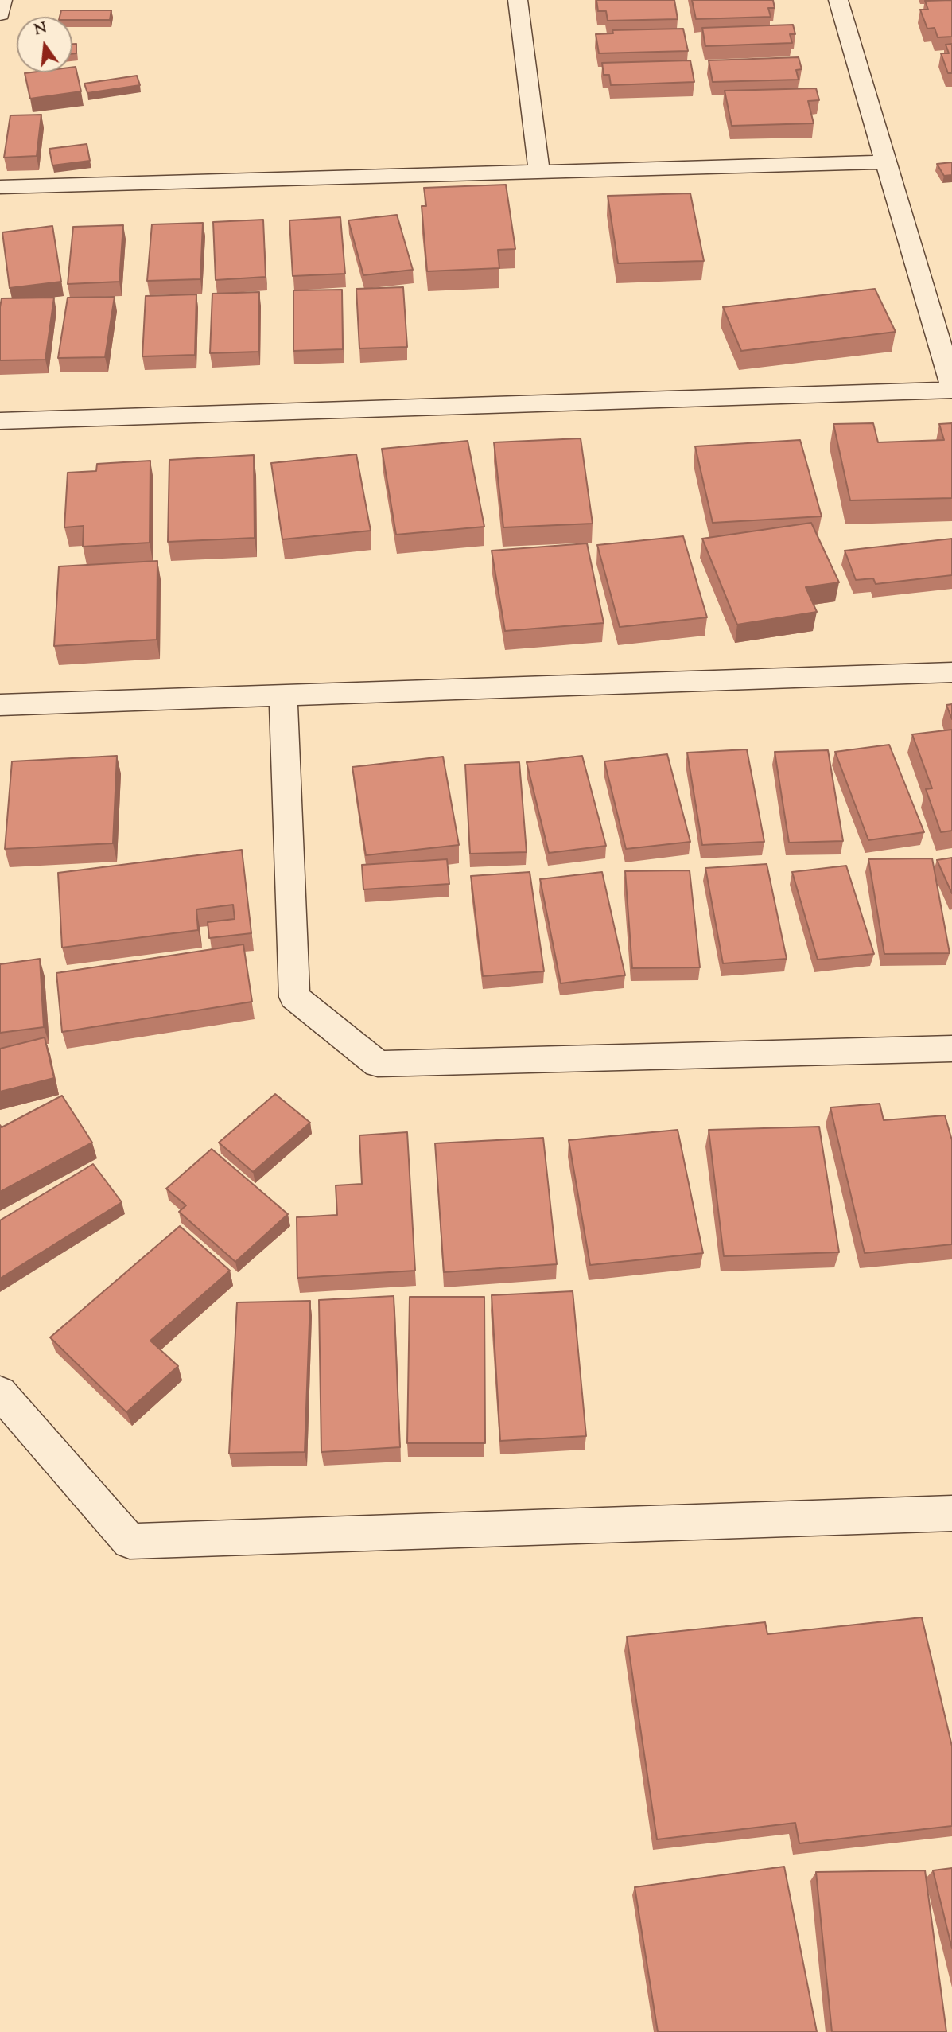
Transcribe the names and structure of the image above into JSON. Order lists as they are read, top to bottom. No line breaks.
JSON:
{"north":"top"}
